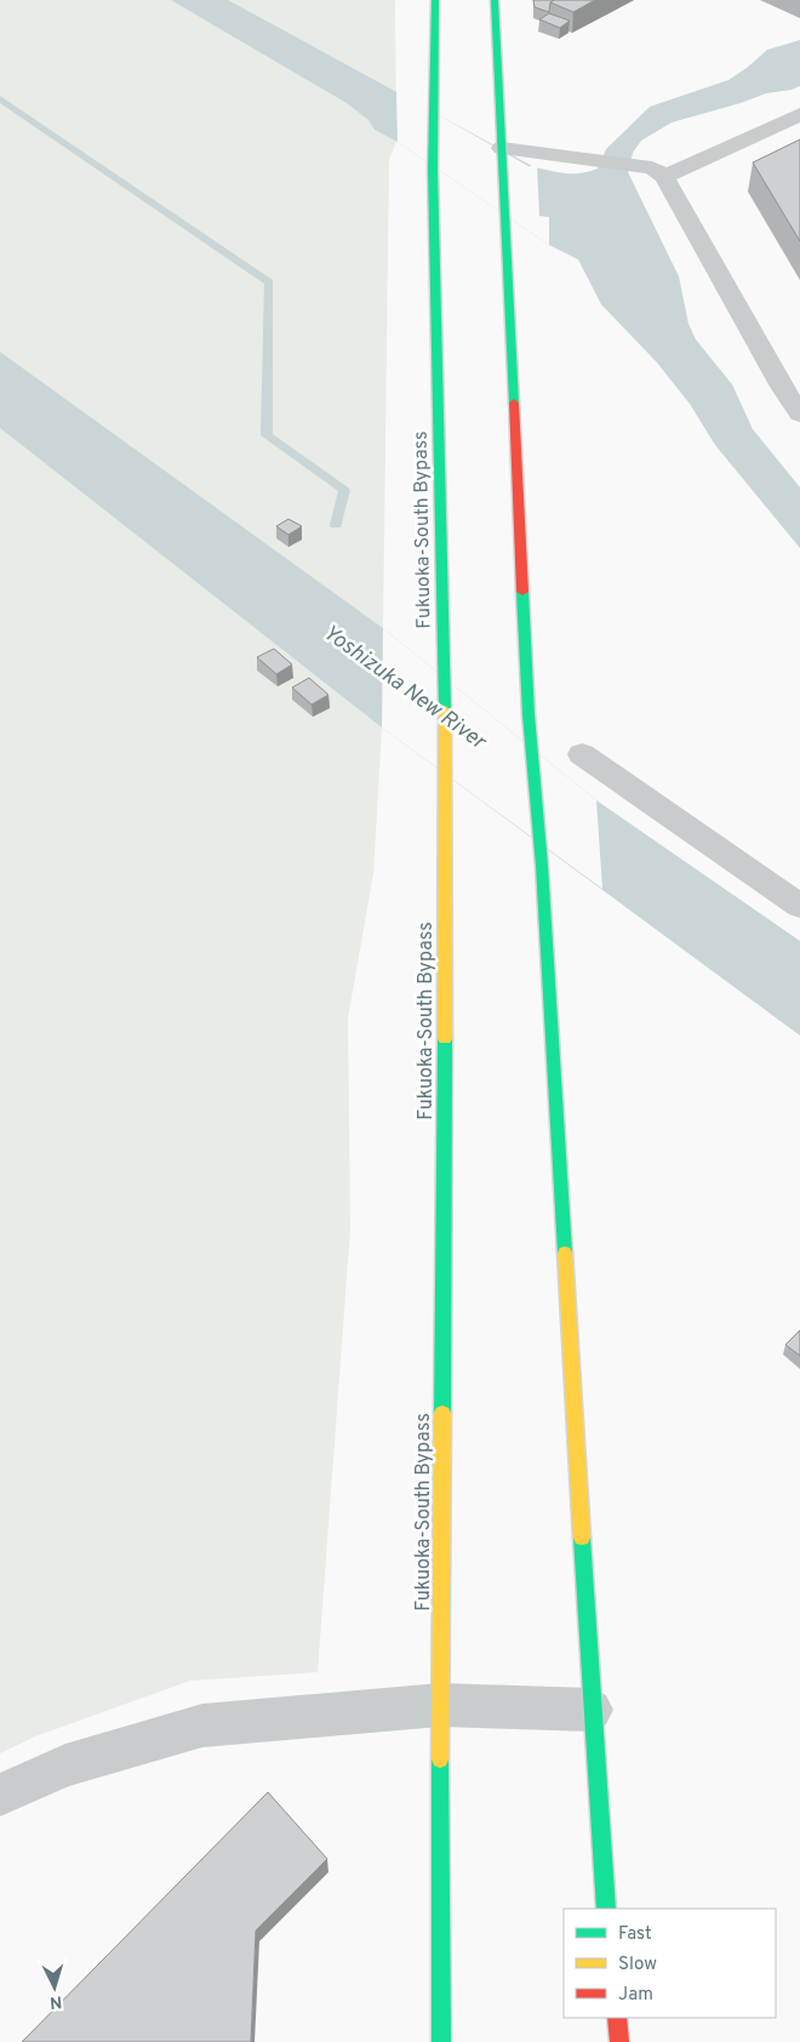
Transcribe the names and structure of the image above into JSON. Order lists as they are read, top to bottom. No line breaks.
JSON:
{"streets":{"highway":["Fukuoka-South Bypass"]},"water":["Yoshizuka New River"],"legend":["Fast","Slow","Jam"],"north":"bottom"}
